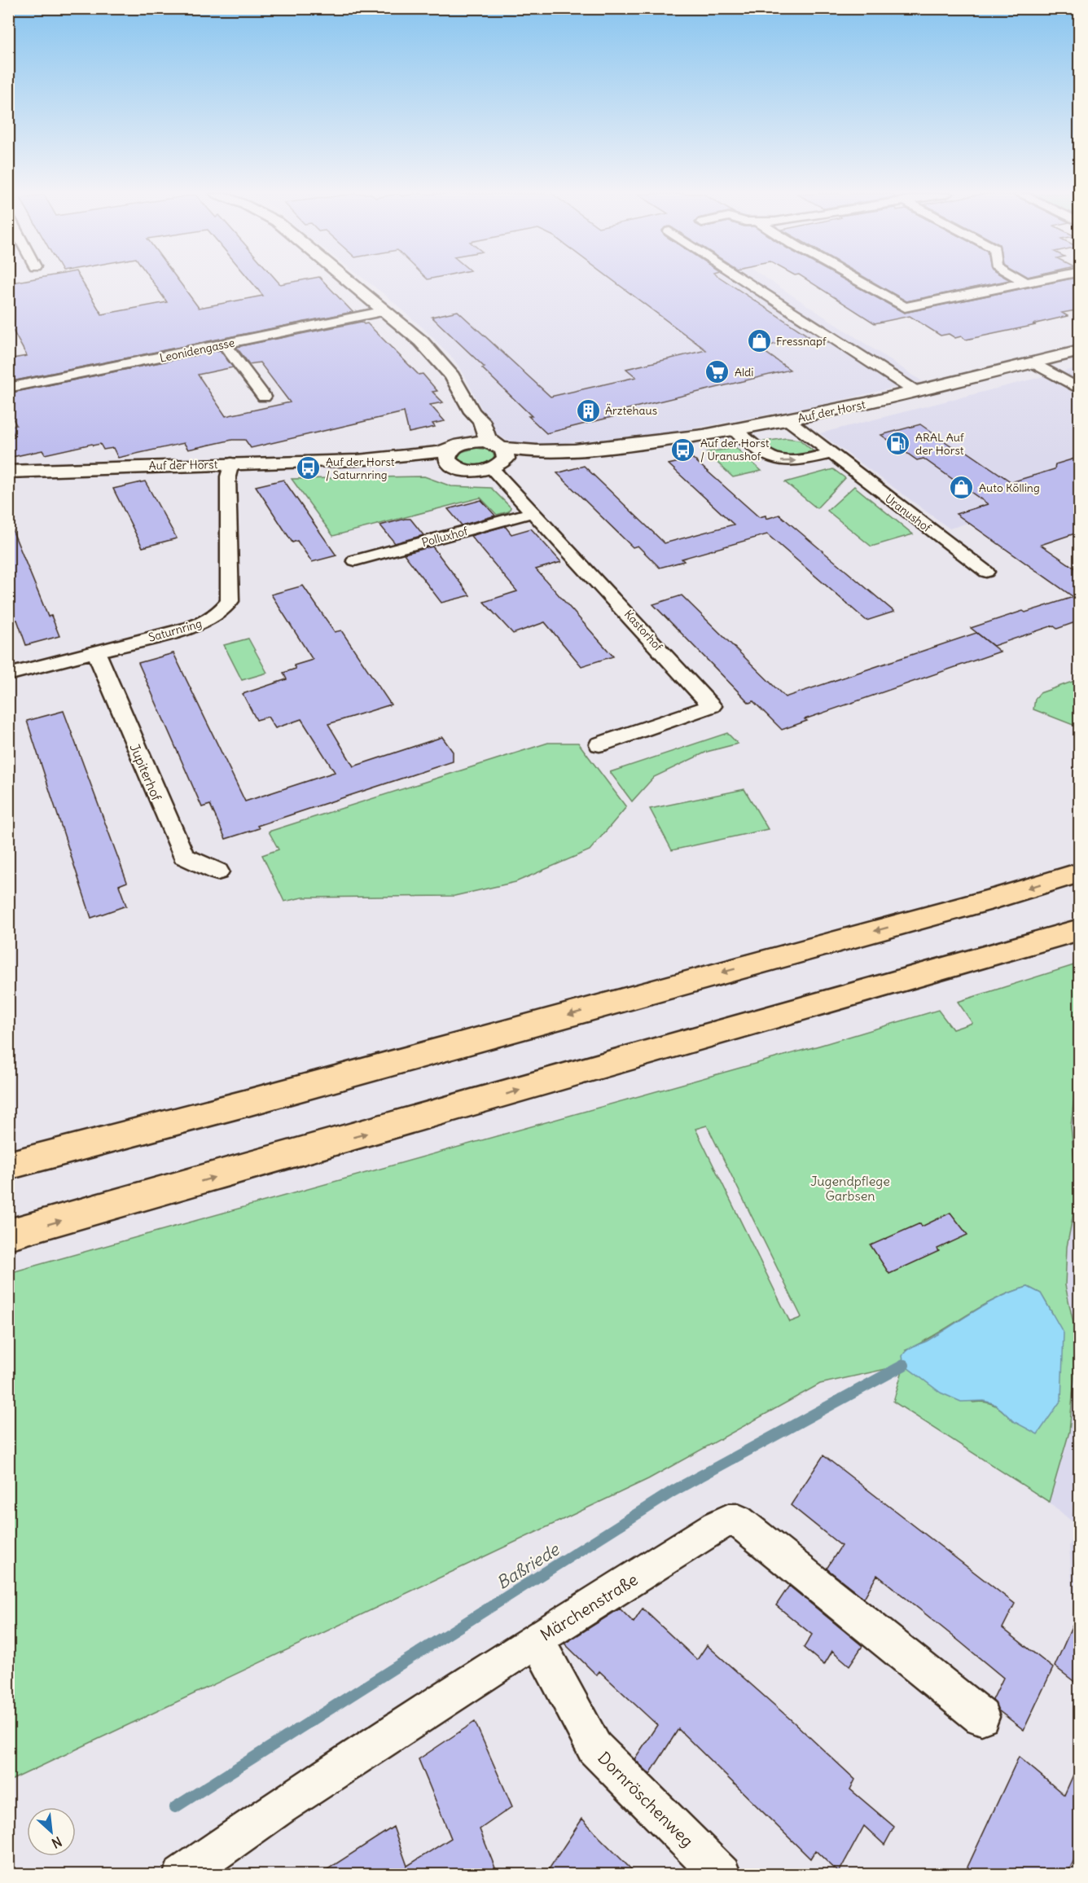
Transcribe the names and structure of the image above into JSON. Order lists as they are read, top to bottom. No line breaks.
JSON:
{"streets":{"street":["Leonidengasse","Auf der Horst","Uranushof","Polluxhof","Saturnring","Kastorhof","Jupiterhof","Märchenstraße","Dornröschenweg"]},"crossings":[["Auf der Horst","Uranushof"],["Auf der Horst","Saturnring"],["Auf der Horst","Kastorhof"],["Polluxhof","Kastorhof"],["Saturnring","Jupiterhof"],["Märchenstraße","Dornröschenweg"]],"water":["Baßriede"],"parks":["Jugendpflege Garbsen"],"places":{"shop":["Fressnapf","Auto Kölling"],"supermarket":["Aldi"],"building":["Ärztehaus"],"fuel station":["ARAL Auf der Horst"],"bus stop":["Auf der Horst / Uranushof","Auf der Horst / Saturnring"]},"north":"bottom right"}
